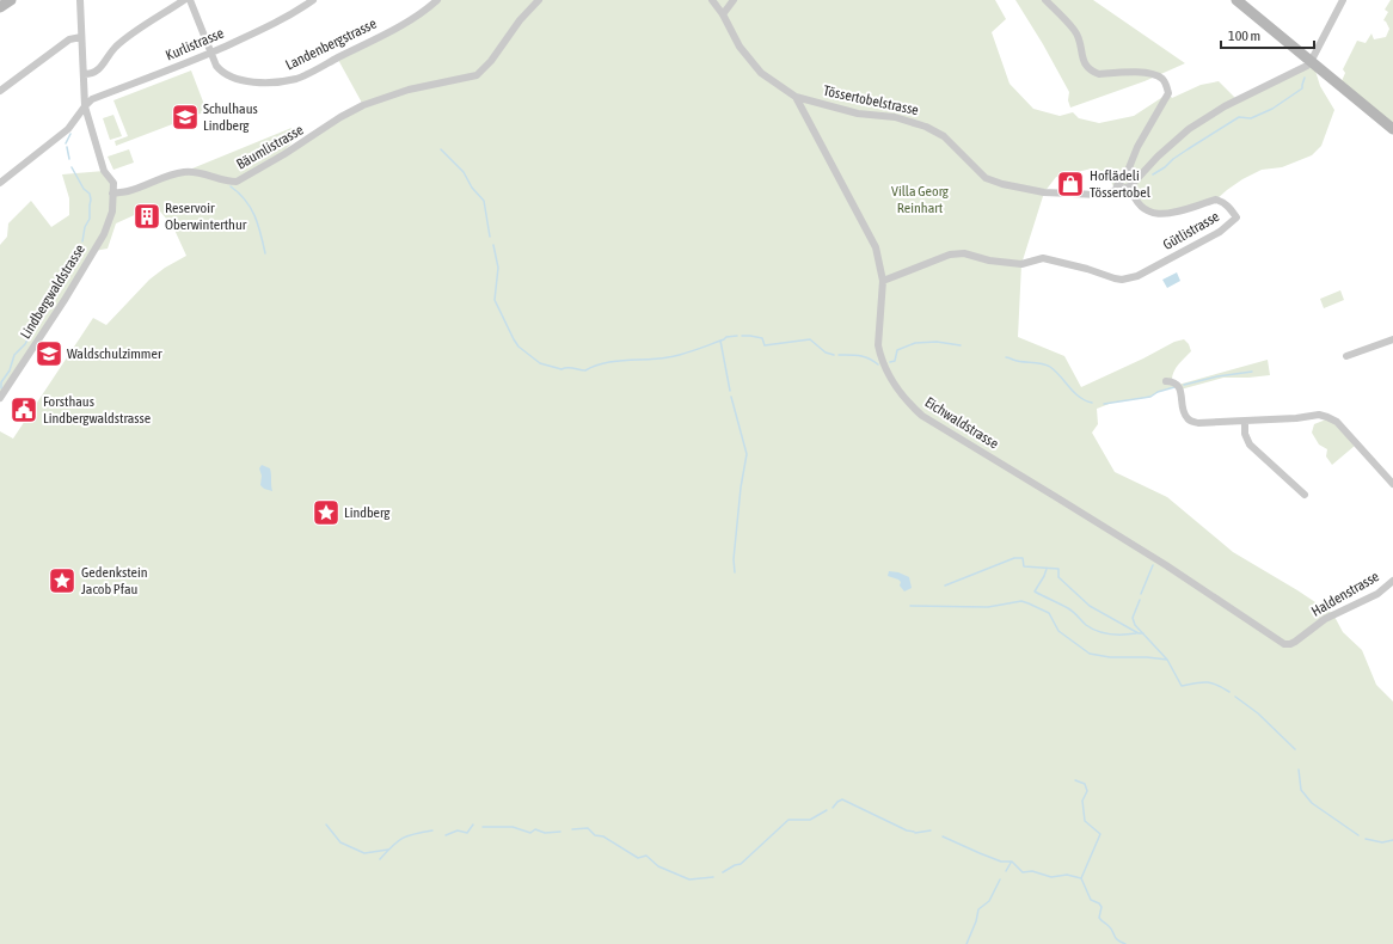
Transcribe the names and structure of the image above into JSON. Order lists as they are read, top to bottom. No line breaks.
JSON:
{"streets":{"street":["Kurlistrasse","Landenbergstrasse","Tössertobelstrasse","Bäumlistrasse","Gütlistrasse","Lindbergwaldstrasse","Eichwaldstrasse","Haldenstrasse"]},"crossings":[["Kurlistrasse","Landenbergstrasse"],["Tössertobelstrasse","Gütlistrasse"],["Tössertobelstrasse","Eichwaldstrasse"],["Bäumlistrasse","Lindbergwaldstrasse"],["Gütlistrasse","Eichwaldstrasse"],["Eichwaldstrasse","Haldenstrasse"]],"parks":["Villa Georg Reinhart"],"places":{"school or university":["Schulhaus Lindberg","Waldschulzimmer"],"shop":["Hoflädeli Tössertobel"],"building":["Reservoir Oberwinterthur"],"public building":["Forsthaus Lindbergwaldstrasse"],"place":["Lindberg","Gedenkstein Jacob Pfau"]},"scale_bar":"100 m"}
